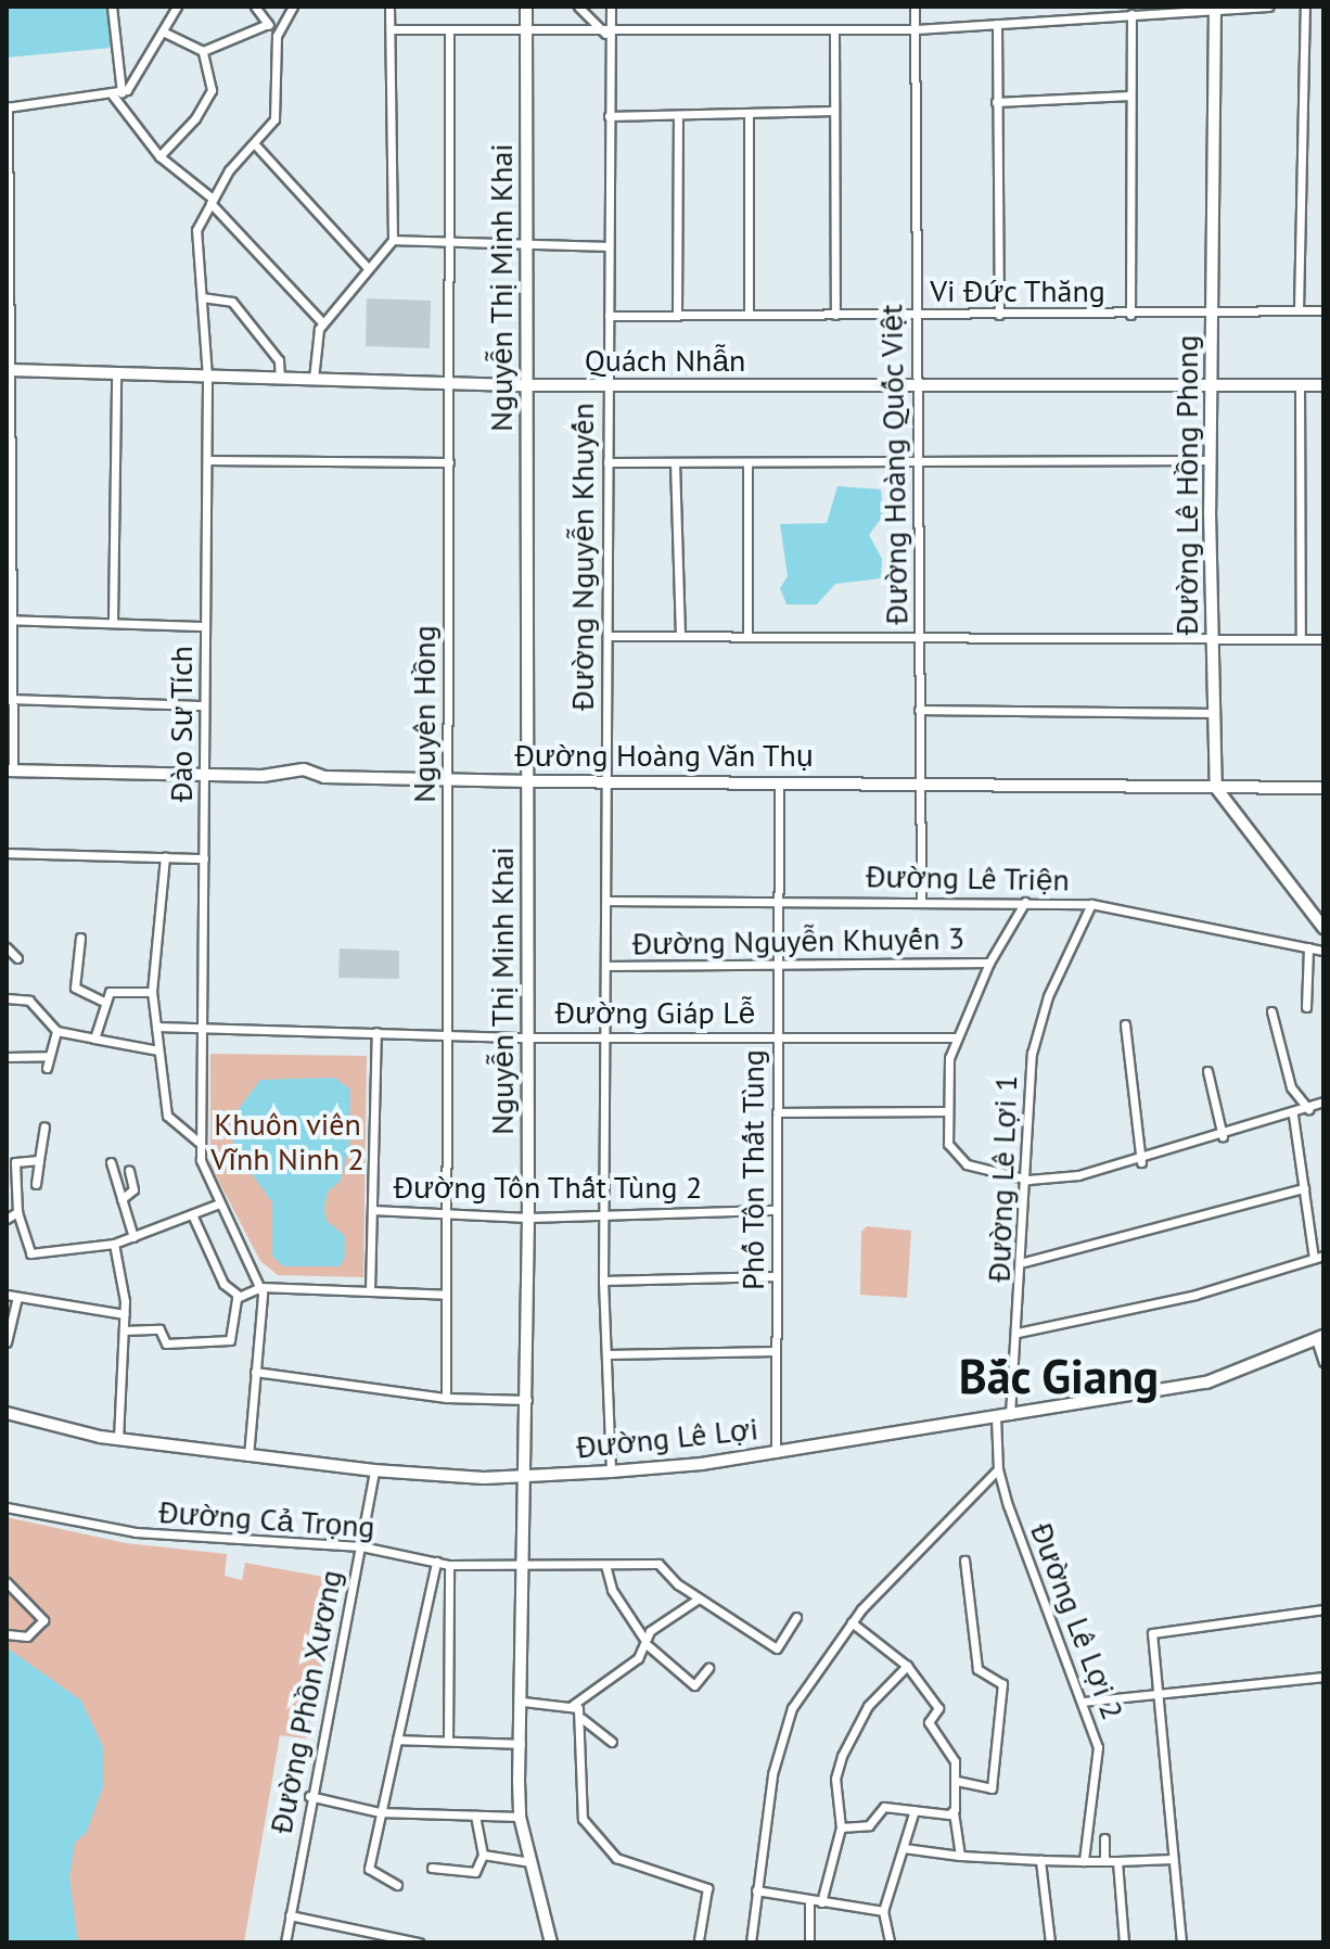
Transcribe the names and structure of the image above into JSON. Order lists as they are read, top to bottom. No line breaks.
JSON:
{"streets":{"street":["Nguyễn Thị Minh Khai","Vi Đức Thăng","Quách Nhẫn","Đường Hoàng Quốc Việt","Đường Lê Hồng Phong","Đường Nguyễn Khuyến","Nguyên Hồng","Đào Sư Tích","Đường Hoàng Văn Thụ","Đường Lê Triện","Đường Nguyễn Khuyến 3","Đường Giáp Lễ","Phố Tôn Thất Tùng","Đường Lê Lợi 1","Đường Tôn Thất Tùng 2","Đường Lê Lợi","Đường Cả Trọng","Đường Lê Lợi 2","Đường Phồn Xương"]},"crossings":[["Nguyễn Thị Minh Khai","Quách Nhẫn"],["Nguyễn Thị Minh Khai","Đường Hoàng Văn Thụ"],["Nguyễn Thị Minh Khai","Đường Giáp Lễ"],["Nguyễn Thị Minh Khai","Đường Tôn Thất Tùng 2"],["Nguyễn Thị Minh Khai","Đường Lê Lợi"],["Nguyễn Thị Minh Khai","Đường Cả Trọng"],["Vi Đức Thăng","Đường Hoàng Quốc Việt"],["Vi Đức Thăng","Đường Lê Hồng Phong"],["Vi Đức Thăng","Đường Nguyễn Khuyến"],["Quách Nhẫn","Đường Hoàng Quốc Việt"],["Quách Nhẫn","Đường Lê Hồng Phong"],["Quách Nhẫn","Đường Nguyễn Khuyến"],["Quách Nhẫn","Nguyên Hồng"],["Quách Nhẫn","Đào Sư Tích"],["Đường Hoàng Quốc Việt","Đường Hoàng Văn Thụ"],["Đường Hoàng Quốc Việt","Đường Lê Triện"],["Đường Lê Hồng Phong","Đường Hoàng Văn Thụ"],["Đường Nguyễn Khuyến","Đường Hoàng Văn Thụ"],["Đường Nguyễn Khuyến","Đường Lê Triện"],["Đường Nguyễn Khuyến","Đường Nguyễn Khuyến 3"],["Đường Nguyễn Khuyến","Đường Giáp Lễ"],["Đường Nguyễn Khuyến","Đường Tôn Thất Tùng 2"],["Đường Nguyễn Khuyến","Đường Lê Lợi"],["Nguyên Hồng","Đường Hoàng Văn Thụ"],["Nguyên Hồng","Đường Giáp Lễ"],["Nguyên Hồng","Đường Tôn Thất Tùng 2"],["Đào Sư Tích","Đường Hoàng Văn Thụ"],["Đào Sư Tích","Đường Giáp Lễ"],["Đào Sư Tích","Đường Lê Lợi"],["Đường Hoàng Văn Thụ","Phố Tôn Thất Tùng"],["Đường Lê Triện","Phố Tôn Thất Tùng"],["Đường Lê Triện","Đường Lê Lợi 1"],["Đường Nguyễn Khuyến 3","Phố Tôn Thất Tùng"],["Đường Giáp Lễ","Phố Tôn Thất Tùng"],["Phố Tôn Thất Tùng","Đường Tôn Thất Tùng 2"],["Phố Tôn Thất Tùng","Đường Lê Lợi"],["Đường Lê Lợi 1","Đường Lê Lợi"],["Đường Lê Lợi","Đường Lê Lợi 2"],["Đường Lê Lợi","Đường Phồn Xương"],["Đường Cả Trọng","Đường Phồn Xương"]],"districts":["Bắc Giang"],"parks":["Khuôn viên Vĩnh Ninh 2"]}
